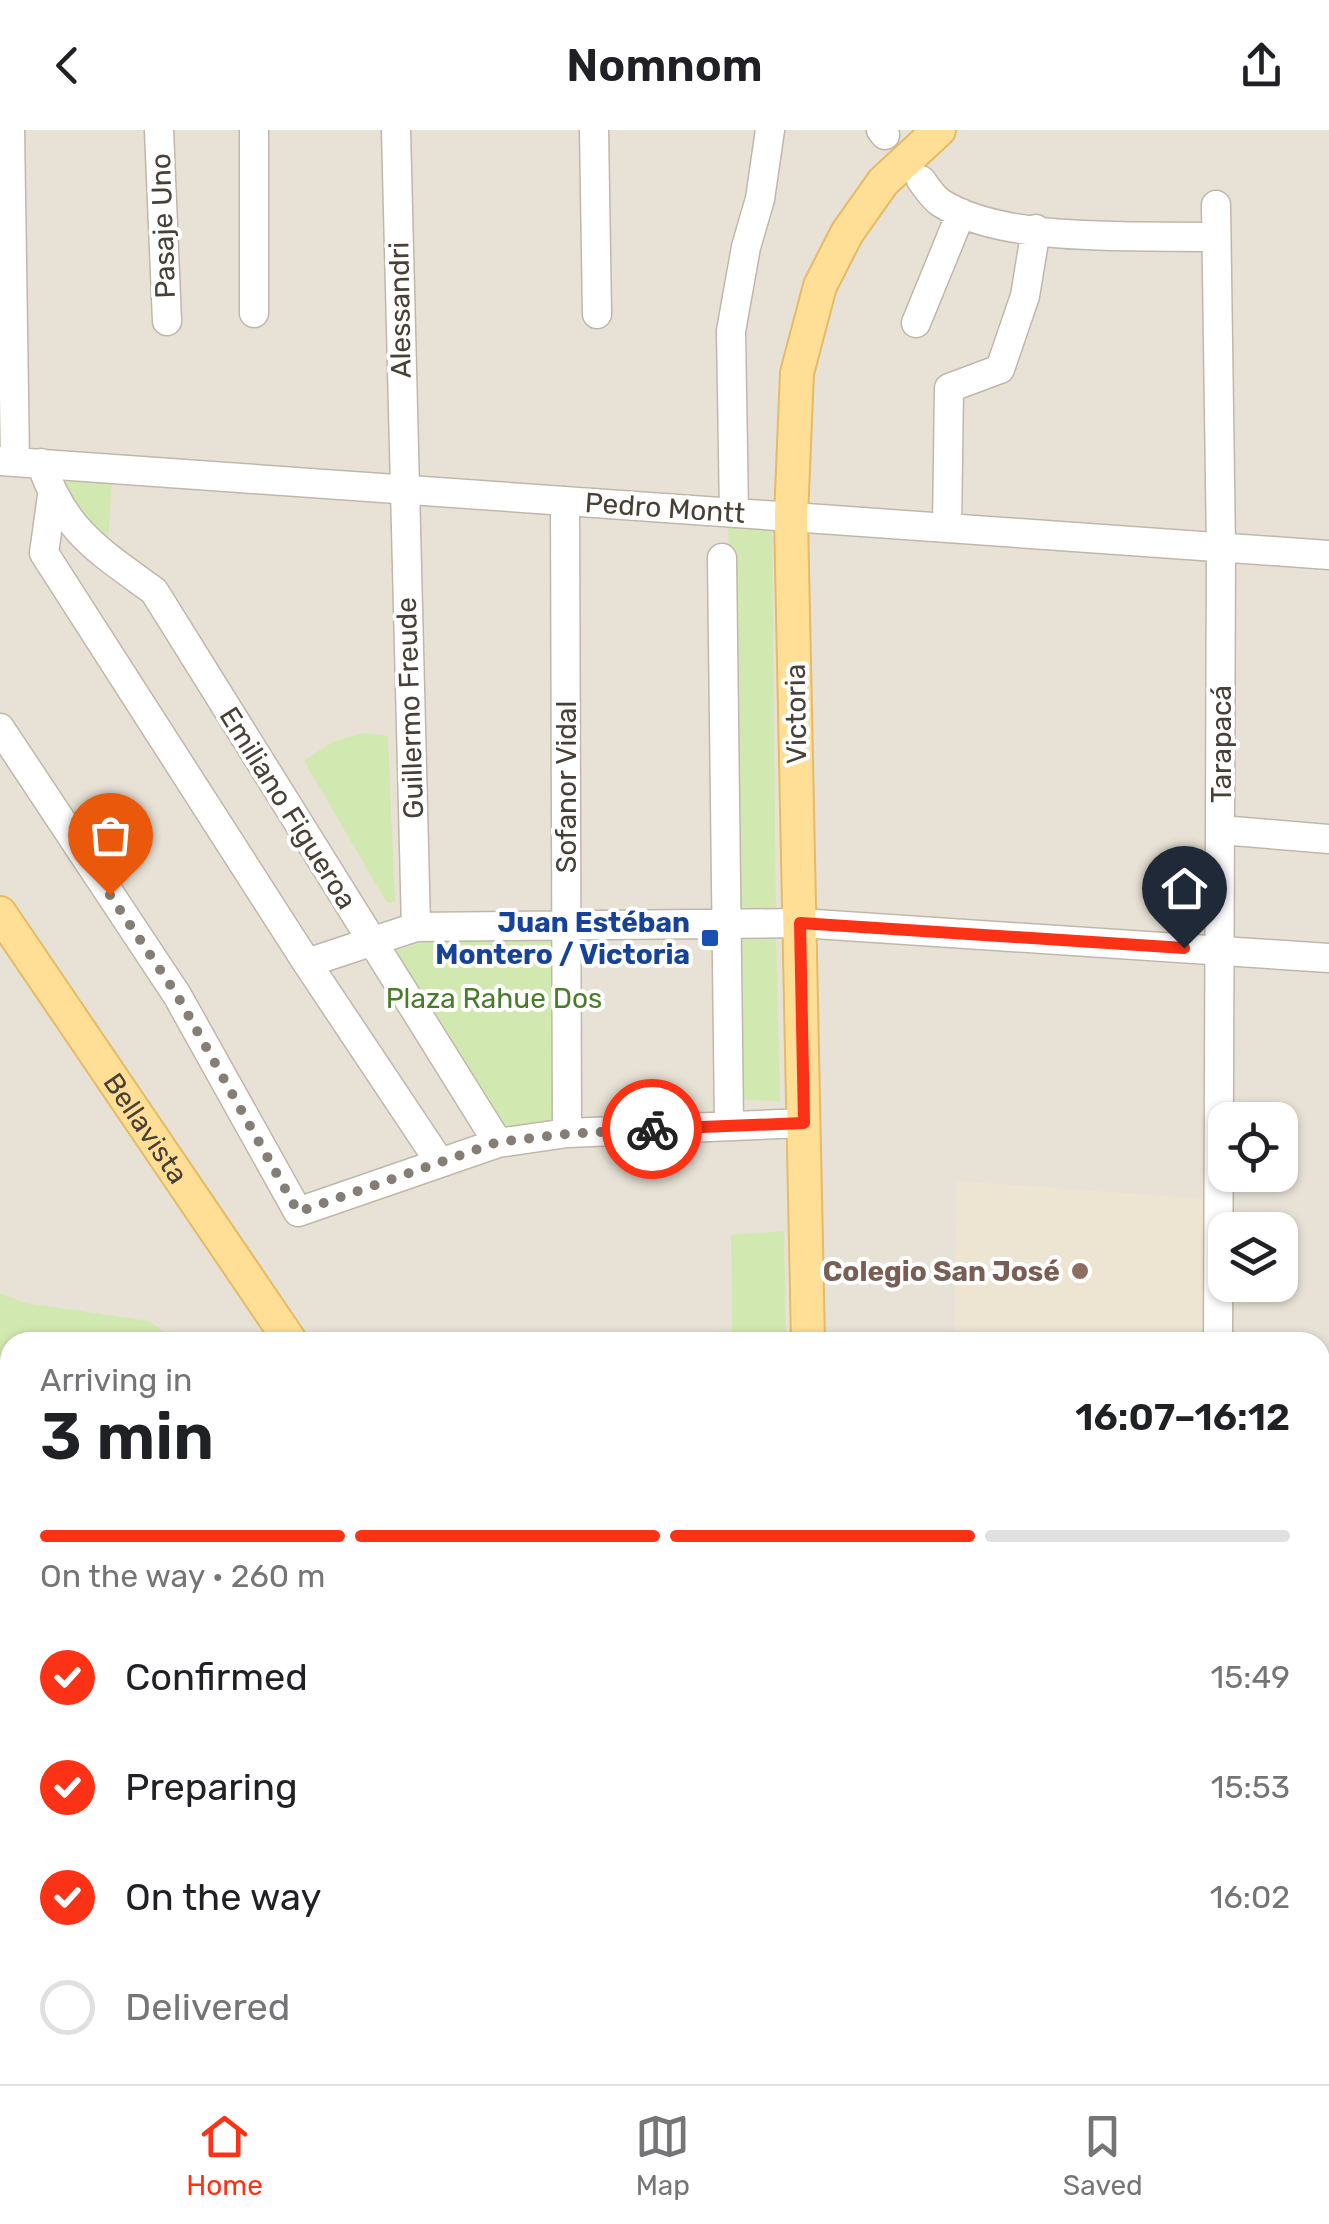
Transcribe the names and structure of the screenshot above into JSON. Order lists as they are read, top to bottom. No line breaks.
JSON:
{"streets":{"main road":["Victoria","Bellavista"],"street":["Pasaje Uno","Alessandri","Pedro Montt","Guillermo Freude","Tarapacá","Sofanor Vidal","Emiliano Figueroa"]},"crossings":[["Alessandri","Pedro Montt"],["Alessandri","Guillermo Freude"],["Pedro Montt","Guillermo Freude"],["Pedro Montt","Victoria"],["Pedro Montt","Tarapacá"],["Pedro Montt","Sofanor Vidal"],["Pedro Montt","Emiliano Figueroa"]],"parks":["Plaza Rahue Dos"],"places":{"transit":["Juan Estéban Montero / Victoria"],"other":["Colegio San José"]},"page":{"header":"Nomnom","heading":["3 min","Arriving in","16:07–16:12"],"bar":"On the way · 260 m","list":[["Confirmed","15:49"],["Preparing","15:53"],["On the way","16:02"],"Delivered"],"tabs":["Home","Map","Saved"]}}
